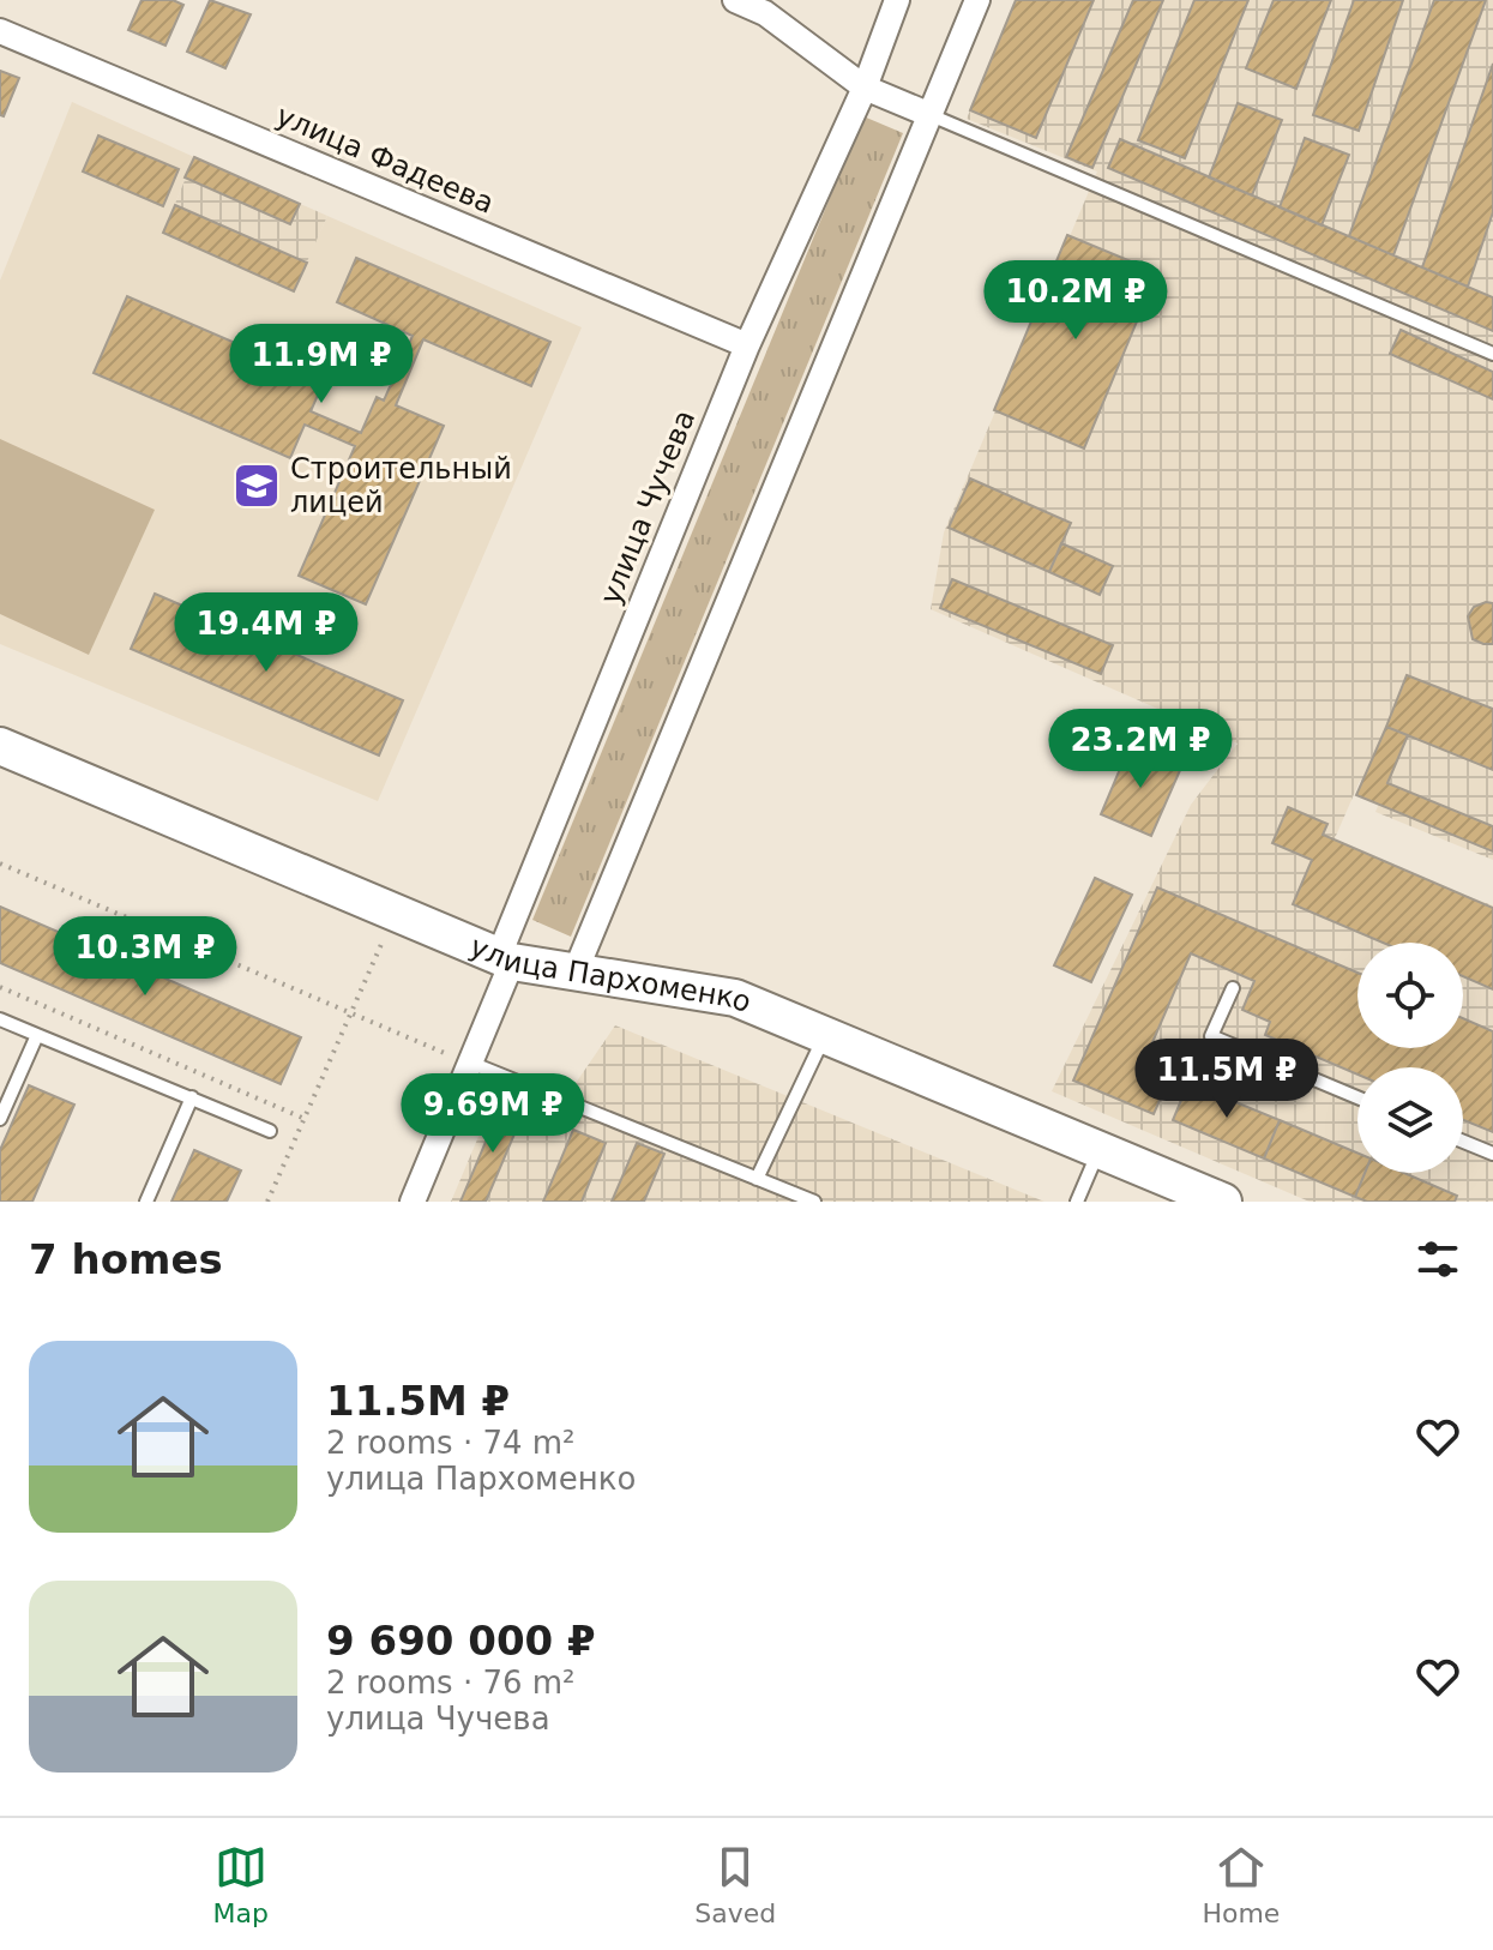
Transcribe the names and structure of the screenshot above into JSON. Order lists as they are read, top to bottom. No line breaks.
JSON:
{"streets":{"street":["улица Фадеева","улица Чучева","улица Пархоменко"]},"crossings":[["улица Фадеева","улица Чучева"],["улица Чучева","улица Пархоменко"]],"places":{"school or university":["Строительный лицей"]},"page":{"price":["10.2M ₽","11.9M ₽","19.4M ₽","23.2M ₽","10.3M ₽","11.5M ₽","9.69M ₽"],"heading":"7 homes","list":[{"name":"11.5M ₽","note":"2 rooms · 74 m² · улица Пархоменко"},{"name":"9 690 000 ₽","note":"2 rooms · 76 m² · улица Чучева"}],"tabs":["Map","Saved","Home"]}}
